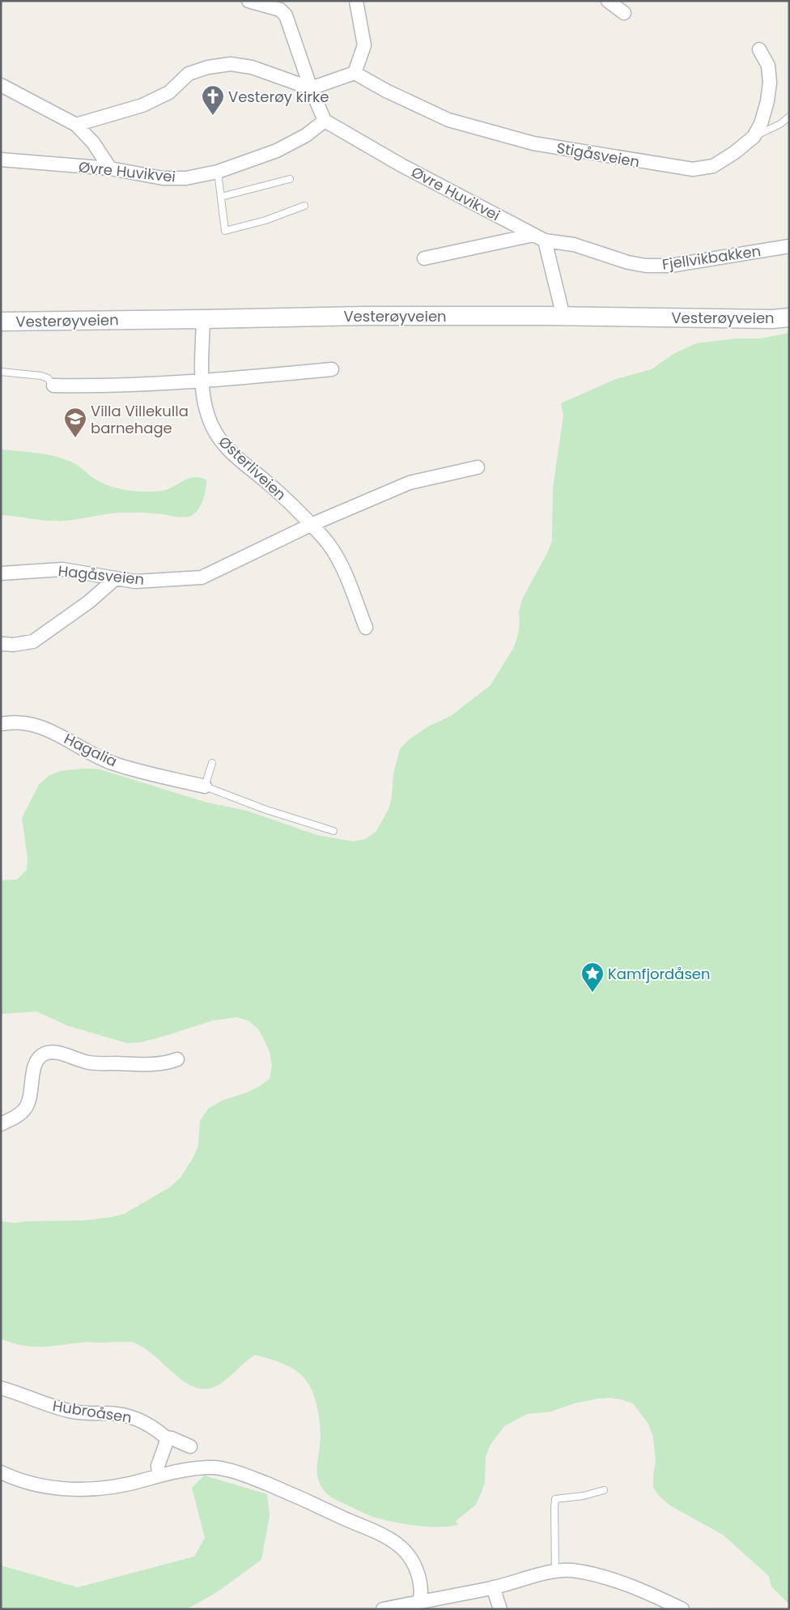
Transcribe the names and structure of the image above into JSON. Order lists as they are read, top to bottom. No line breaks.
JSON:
{"streets":{"main road":["Vesterøyveien"],"street":["Stigåsveien","Øvre Huvikvei","Fjellvikbakken","Østerliveien","Hagåsveien","Hagalia","Hubroåsen"]},"crossings":[["Øvre Huvikvei","Fjellvikbakken"],["Vesterøyveien","Østerliveien"],["Østerliveien","Hagåsveien"]],"places":{"church":["Vesterøy kirke"],"school or university":["Villa Villekulla barnehage"],"place":["Kamfjordåsen"]}}
